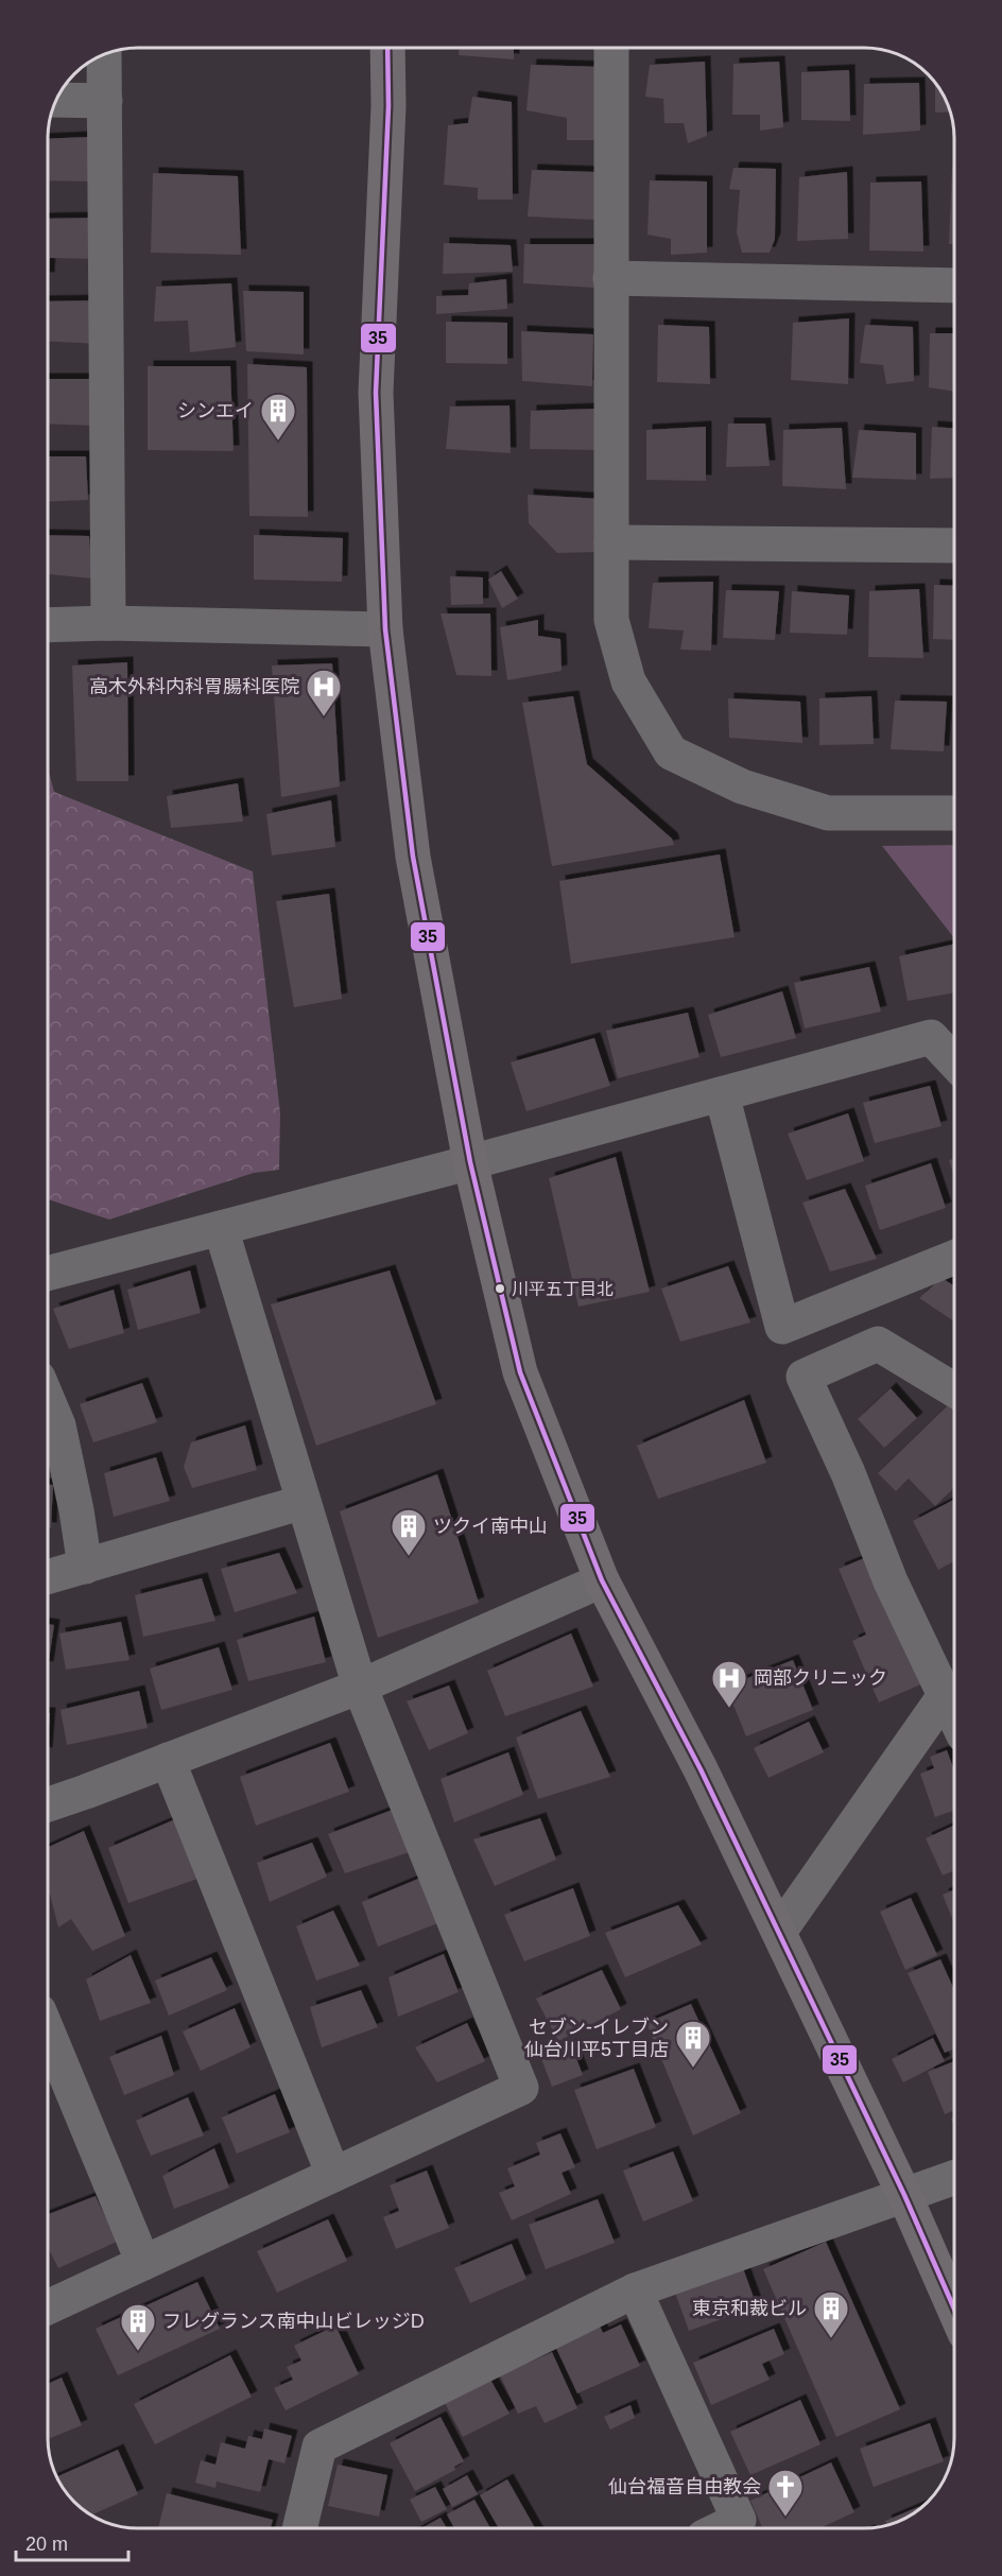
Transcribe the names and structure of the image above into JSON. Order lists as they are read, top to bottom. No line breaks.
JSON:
{"places":{"building":["シンエイ","ツクイ南中山","セブン-イレブン 仙台川平5丁目店","東京和裁ビル","フレグランス南中山ビレッジD"],"hospital":["高木外科内科胃腸科医院","岡部クリニック"],"other":["川平五丁目北"],"church":["仙台福音自由教会"]},"lines":["transit line 35"],"scale_bar":"20 m"}
